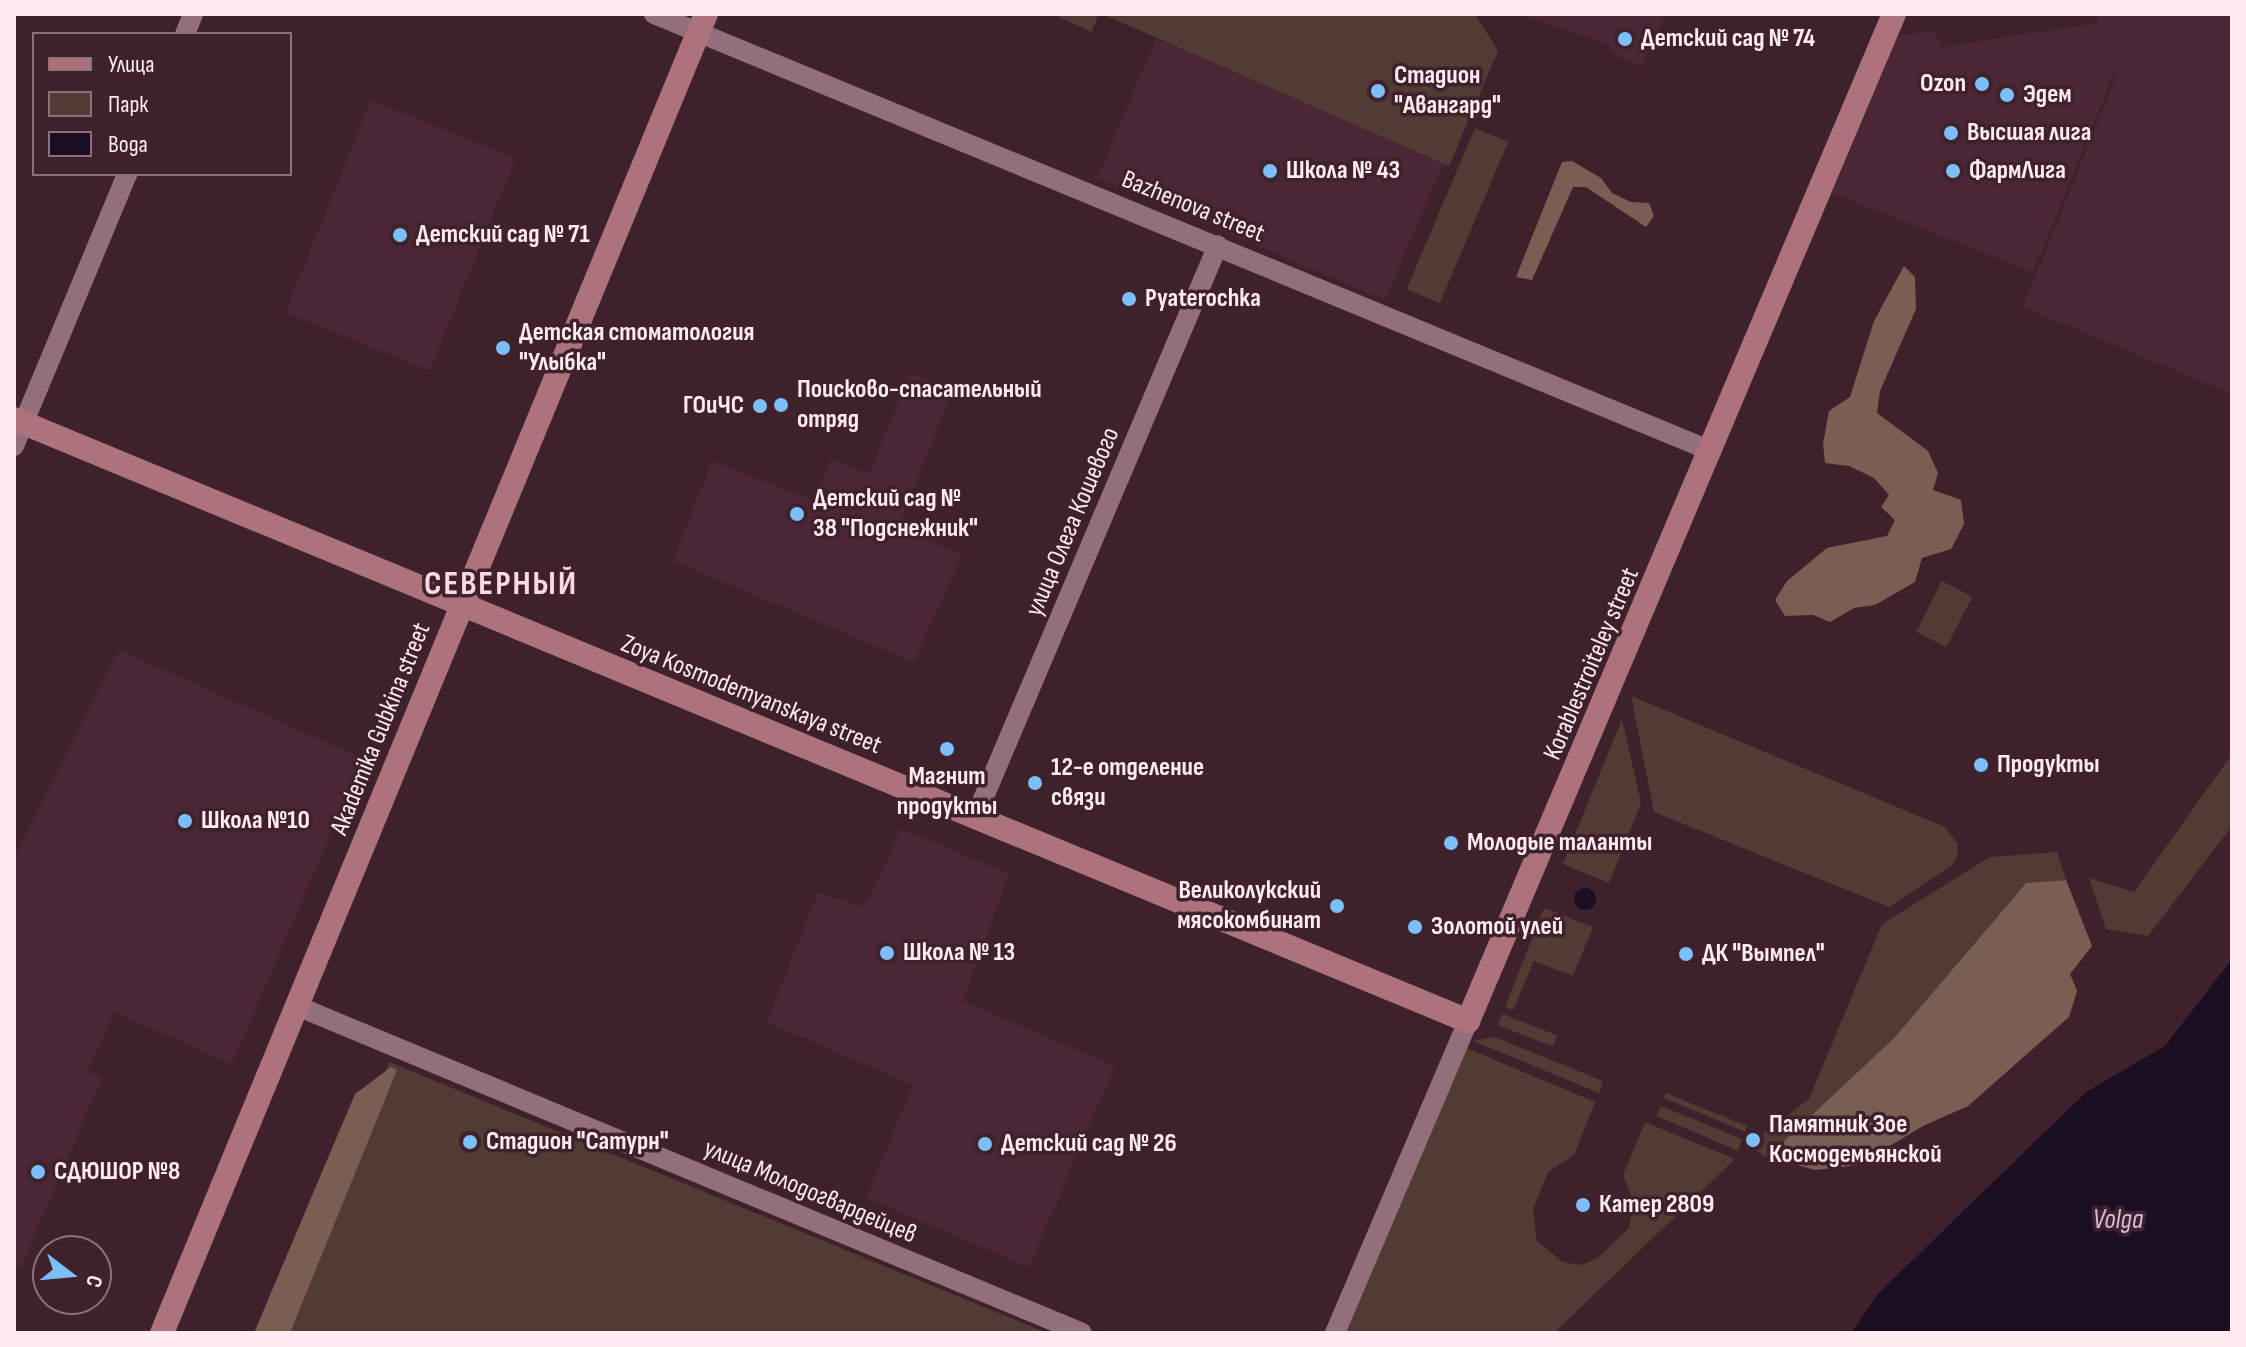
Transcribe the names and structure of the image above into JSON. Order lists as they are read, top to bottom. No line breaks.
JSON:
{"streets":{"street":["Bazhenova street","улица Олега Кошевого","Korablestroiteley street","Zoya Kosmodemyanskaya street","Akademika Gubkina street","улица Молодогвардейцев"]},"crossings":[["Bazhenova street","улица Олега Кошевого"],["Bazhenova street","Korablestroiteley street"],["Bazhenova street","Akademika Gubkina street"],["улица Олега Кошевого","Zoya Kosmodemyanskaya street"],["Korablestroiteley street","Zoya Kosmodemyanskaya street"],["Zoya Kosmodemyanskaya street","Akademika Gubkina street"],["Akademika Gubkina street","улица Молодогвардейцев"]],"districts":["СЕВЕРНЫЙ"],"water":["Volga"],"places":["Детский сад № 74","Ozon","Стадион \"Авангард\"","Эдем","Высшая лига","Школа № 43","ФармЛига","Детский сад № 71","Pyaterochka","Детская стоматология \"Улыбка\"","Поисково-спасательный отряд","ГОиЧС","Детский сад № 38 \"Подснежник\"","Магнит продукты","Продукты","12-е отделение связи","Школа №10","Молодые таланты","Великолукский мясокомбинат","Золотой улей","Школа № 13","ДК \"Вымпел\"","Памятник Зое Космодемьянской","Стадион \"Сатурн\"","Детский сад № 26","СДЮШОР №8","Катер 2809"],"legend":["Улица","Парк","Вода"],"north":"right"}
